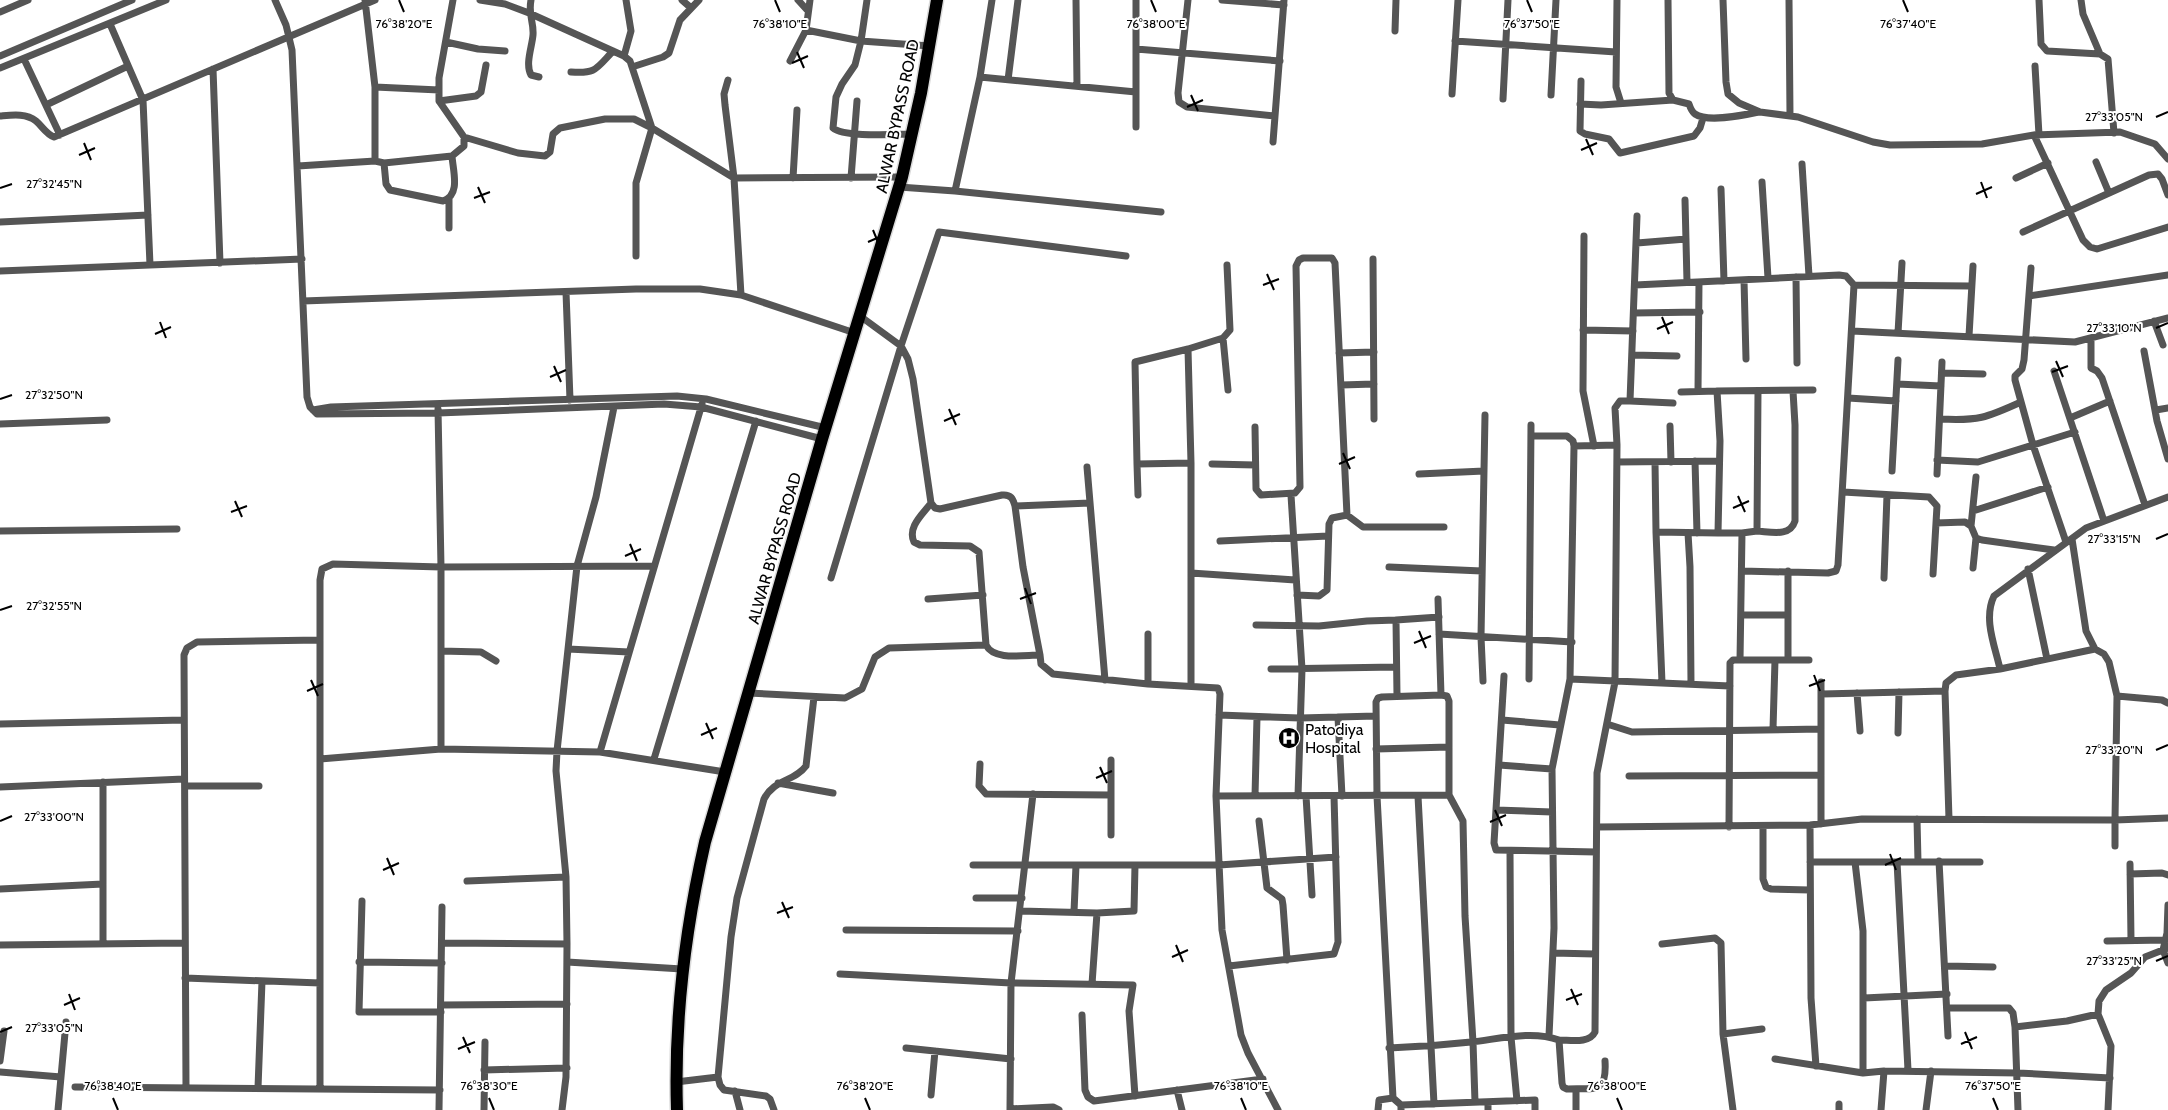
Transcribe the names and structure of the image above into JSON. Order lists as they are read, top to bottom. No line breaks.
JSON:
{"streets":{"highway":["ALWAR BYPASS ROAD"]},"places":{"hospital":["Patodiya Hospital"]},"coordinates":["76°38'20\"E","76°38'10\"E","76°38'00\"E","76°37'50\"E","76°37'40\"E","27°33'05\"N","27°32'45\"N","27°33'10\"N","27°32'50\"N","27°33'15\"N","27°32'55\"N","27°33'20\"N","27°33'00\"N","27°33'25\"N","76°38'40\"E","76°38'30\"E"]}
